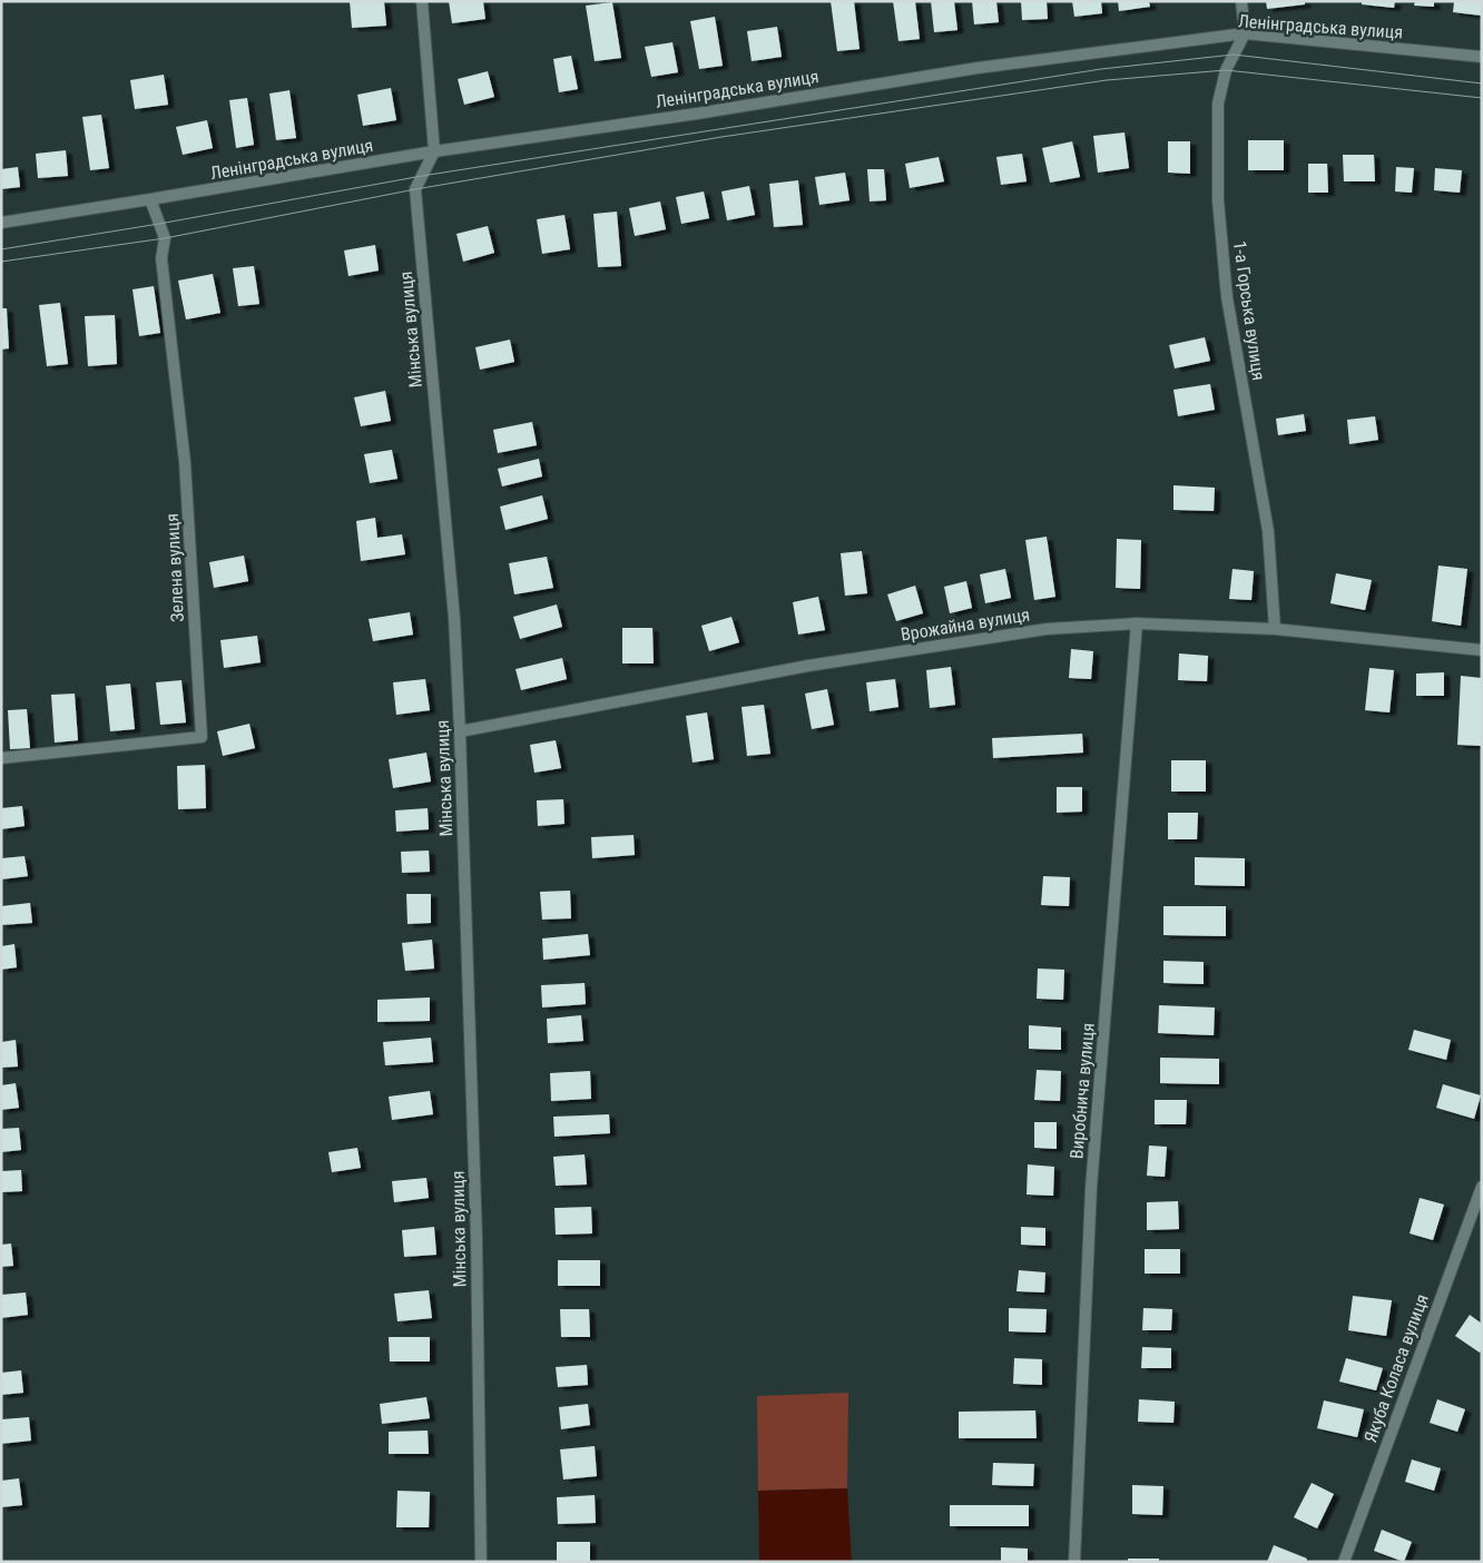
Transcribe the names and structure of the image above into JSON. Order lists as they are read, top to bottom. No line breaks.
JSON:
{"streets":{"street":["Ленінградська вулиця","1-а Горська вулиця","Мінська вулиця","Зелена вулиця","Врожайна вулиця","Виробнича вулиця","Якуба Коласа вулиця"]},"crossings":[["Ленінградська вулиця","1-а Горська вулиця"],["Ленінградська вулиця","Мінська вулиця"],["Ленінградська вулиця","Зелена вулиця"],["1-а Горська вулиця","Врожайна вулиця"],["Мінська вулиця","Врожайна вулиця"],["Врожайна вулиця","Виробнича вулиця"]]}
